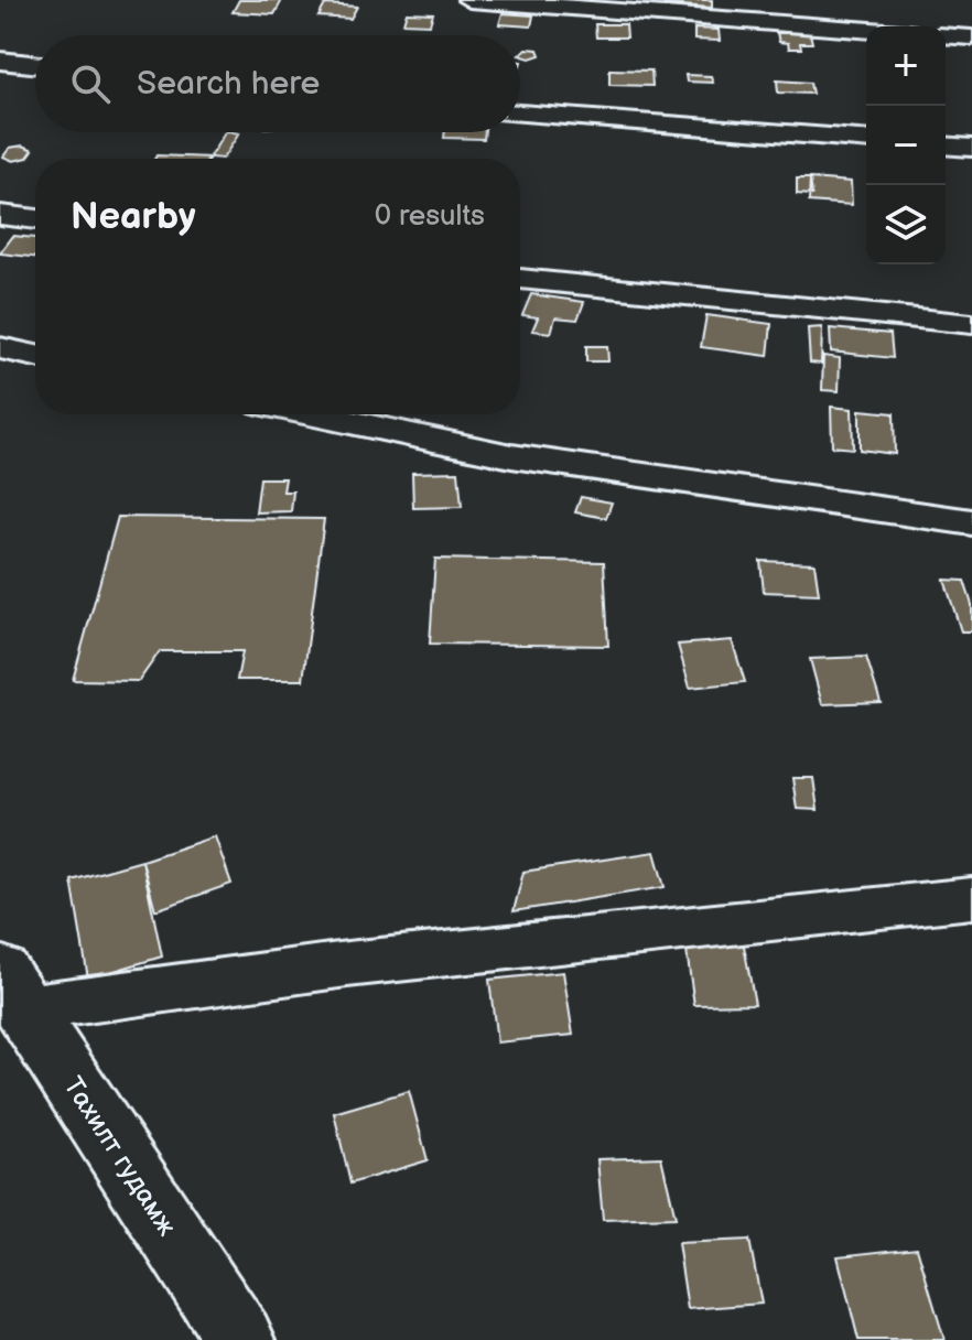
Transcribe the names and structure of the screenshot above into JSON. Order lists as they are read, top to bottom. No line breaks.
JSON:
{"streets":{"main road":["Тахилт гудамж"]},"page":{"map_buttons":["+","−"],"search":"Search here","heading":["Nearby","0 results"]}}
